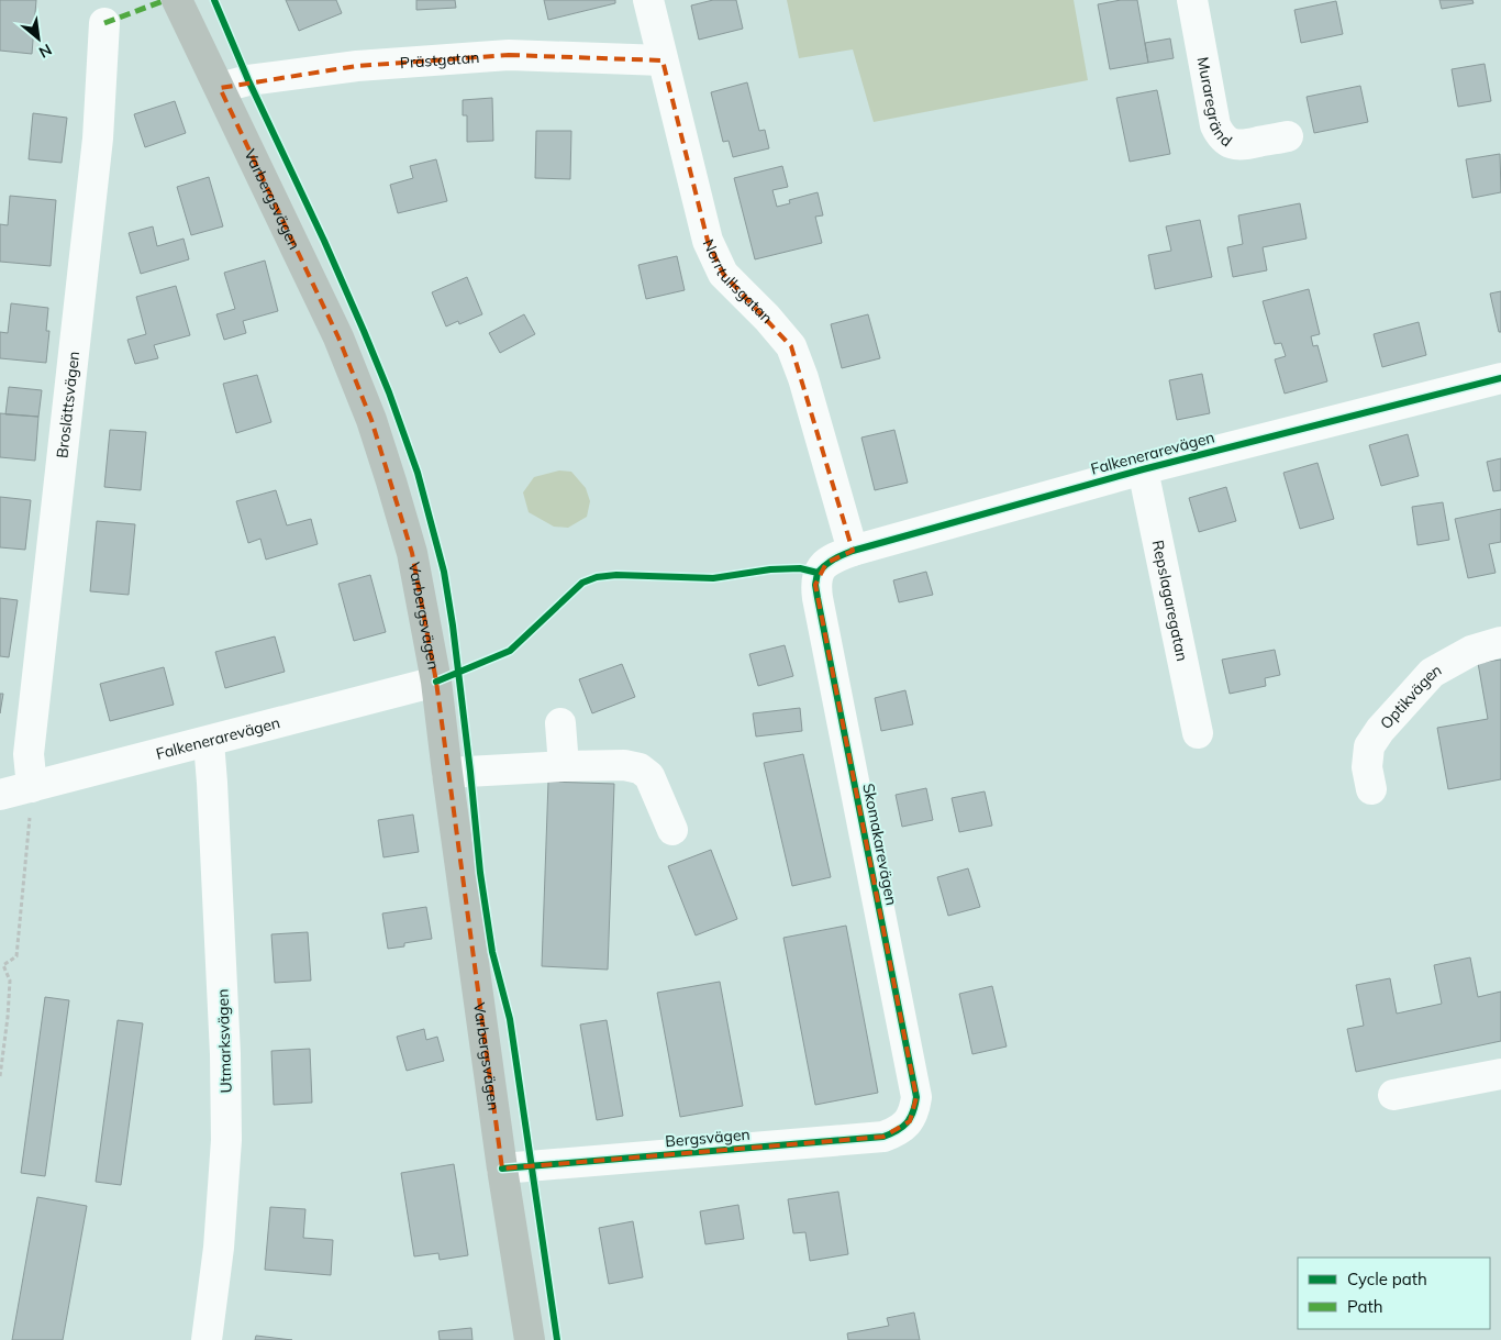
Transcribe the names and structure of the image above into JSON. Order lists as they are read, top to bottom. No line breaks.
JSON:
{"streets":{"main road":["Varbergsvägen"],"street":["Prästgatan","Muraregränd","Norrtullsgatan","Broslättsvägen","Falkenerarevägen","Repslagaregatan","Optikvägen","Skomakarevägen","Utmarksvägen","Bergsvägen"]},"crossings":[["Prästgatan","Varbergsvägen"],["Prästgatan","Norrtullsgatan"],["Varbergsvägen","Falkenerarevägen"],["Varbergsvägen","Bergsvägen"],["Norrtullsgatan","Falkenerarevägen"],["Broslättsvägen","Falkenerarevägen"],["Falkenerarevägen","Repslagaregatan"],["Falkenerarevägen","Skomakarevägen"],["Falkenerarevägen","Utmarksvägen"],["Skomakarevägen","Bergsvägen"]],"legend":["Cycle path","Path"],"north":"bottom right"}
